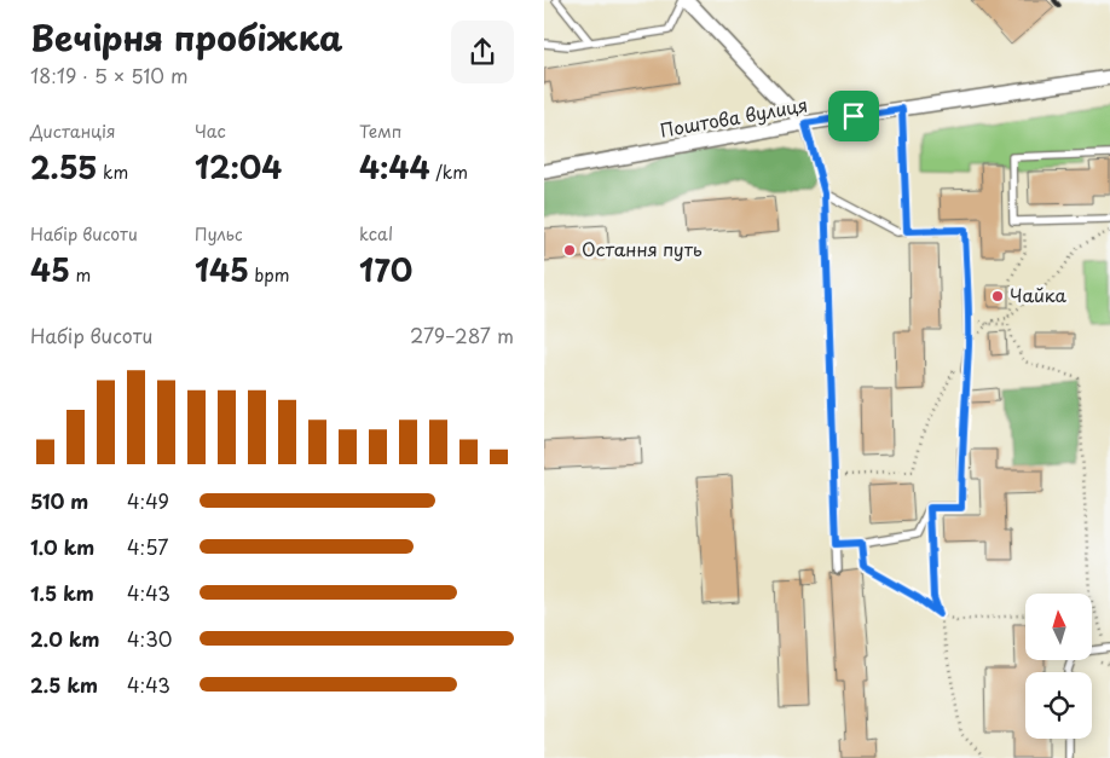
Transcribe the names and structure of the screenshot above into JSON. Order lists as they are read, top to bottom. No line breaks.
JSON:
{"streets":{"street":["Поштова вулиця"]},"places":["Остання путь","Чайка"],"north":"top","page":{"heading":["Вечірня пробіжка","18:19 · 5 × 510 m"],"stats":[["Дистанція","2.55 km"],["Час","12:04"],["Темп","4:44 /km"],["Набір висоти","45 m"],["Пульс","145 bpm"],["kcal","170"]],"chart":["Набір висоти","279–287 m"],"list":[{"name":"510 m","note":"4:49"},{"name":"1.0 km","note":"4:57"},{"name":"1.5 km","note":"4:43"},{"name":"2.0 km","note":"4:30"},{"name":"2.5 km","note":"4:43"}]}}
